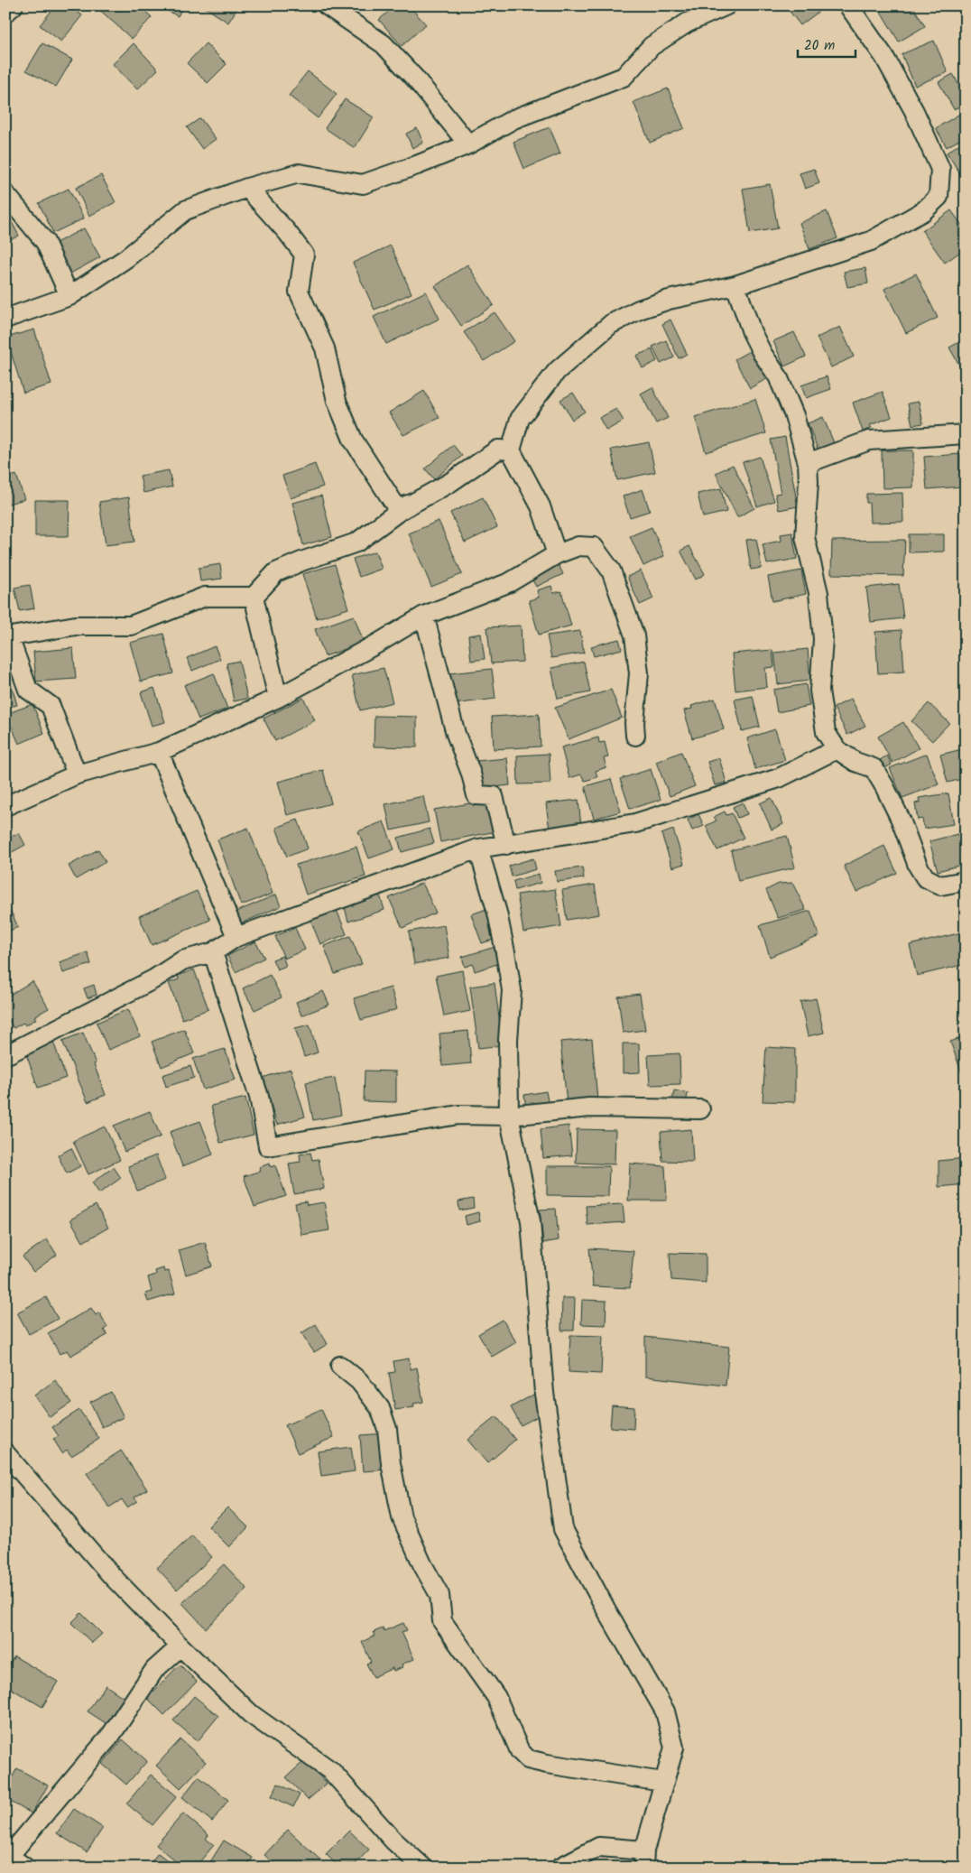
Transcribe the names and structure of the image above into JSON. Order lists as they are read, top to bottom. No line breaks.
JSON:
{"scale_bar":"20 m"}
